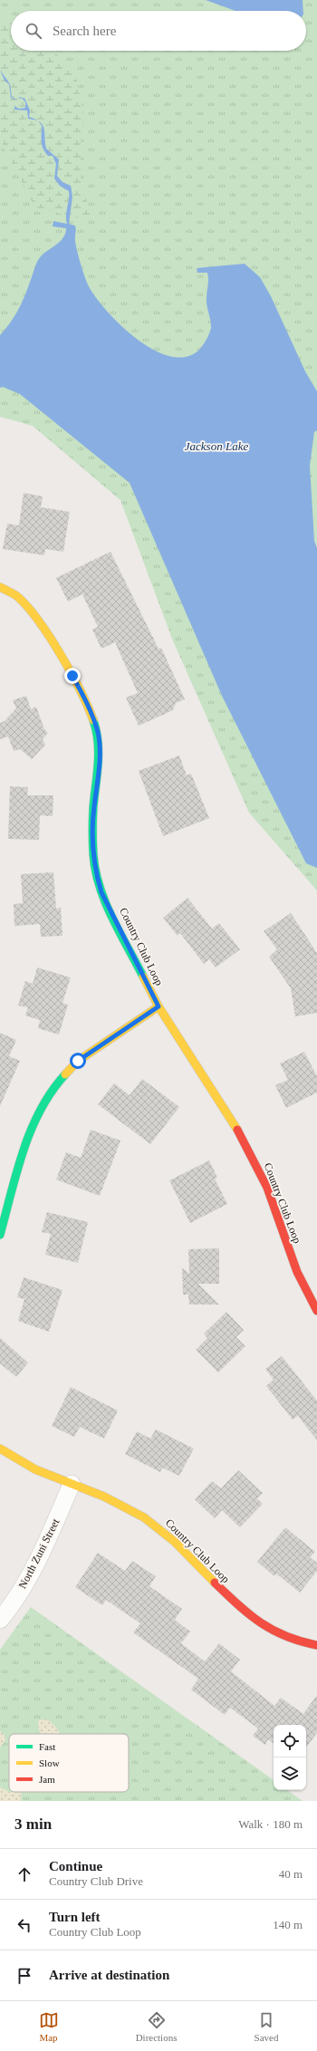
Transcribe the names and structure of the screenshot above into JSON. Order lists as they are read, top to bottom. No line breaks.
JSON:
{"streets":{"street":["Country Club Loop","North Zuni Street"]},"crossings":[["Country Club Loop","North Zuni Street"]],"water":["Jackson Lake"],"legend":["Fast","Slow","Jam"],"page":{"search":"Search here","heading":["3 min","Walk · 180 m"],"list":[["Continue","Country Club Drive","40 m"],["Turn left","Country Club Loop","140 m"],"Arrive at destination"],"nav":["Map","Directions","Saved"]}}
